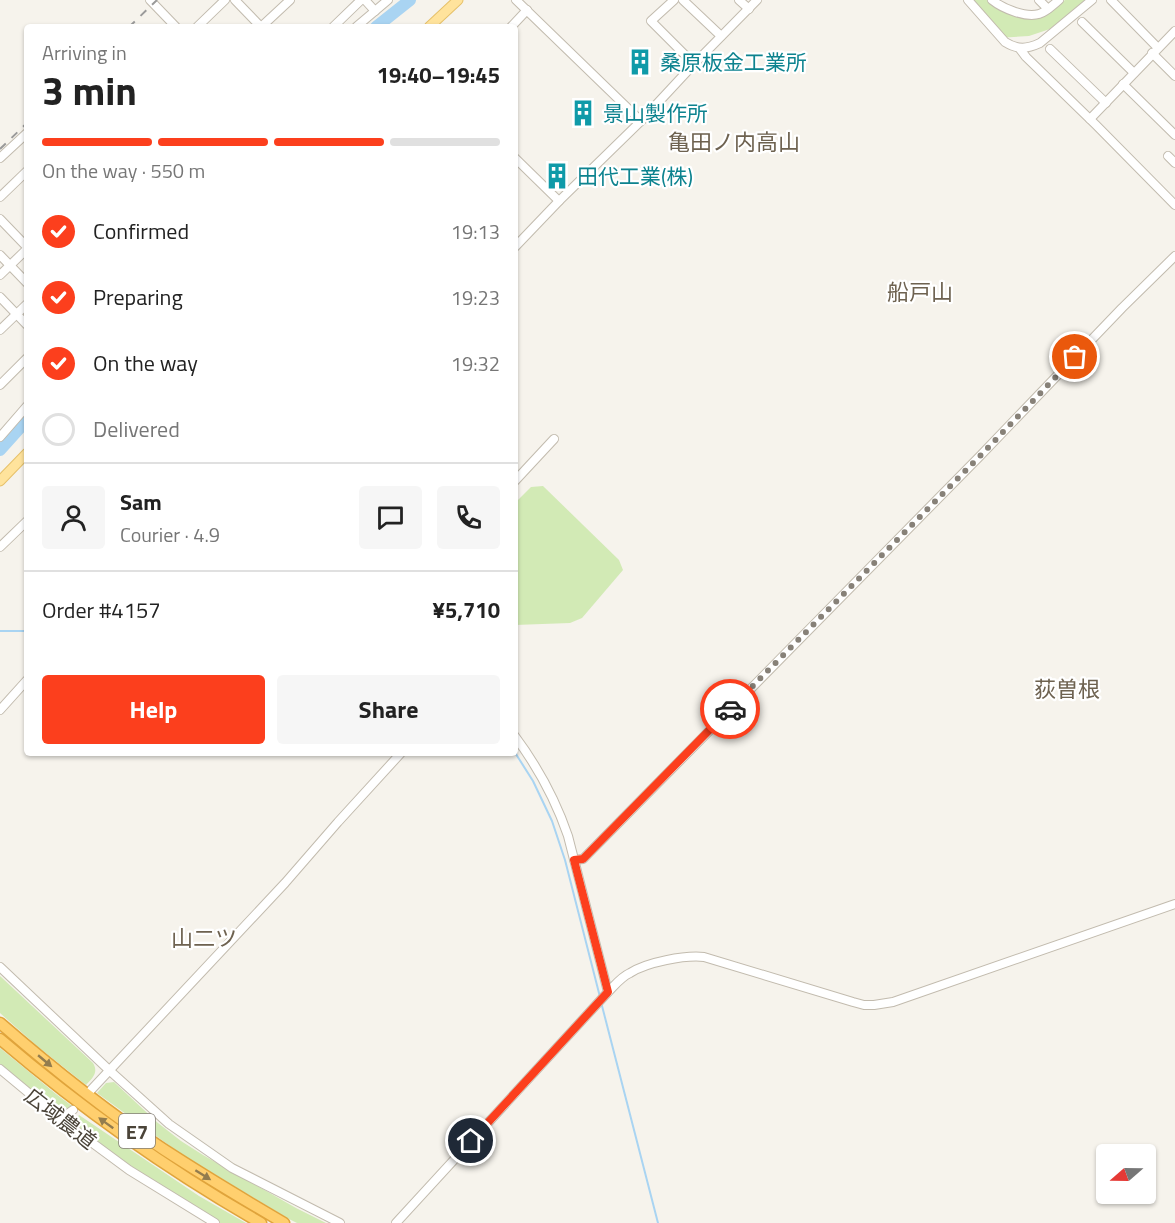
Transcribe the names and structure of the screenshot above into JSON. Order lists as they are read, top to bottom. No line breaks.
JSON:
{"streets":{"highway":["E7"],"street":["広域農道"]},"districts":["亀田ノ内高山","船戸山","荻曽根","山二ツ"],"places":{"building":["桑原板金工業所","景山製作所","田代工業(株)"]},"north":"left","page":{"heading":["3 min","Arriving in","19:40–19:45"],"panel":["Sam","Courier · 4.9","Order #4157","¥5,710"],"bar":"On the way · 550 m","list":[["Confirmed","19:13"],["Preparing","19:23"],["On the way","19:32"],"Delivered"],"buttons":["Help","Share"]}}
